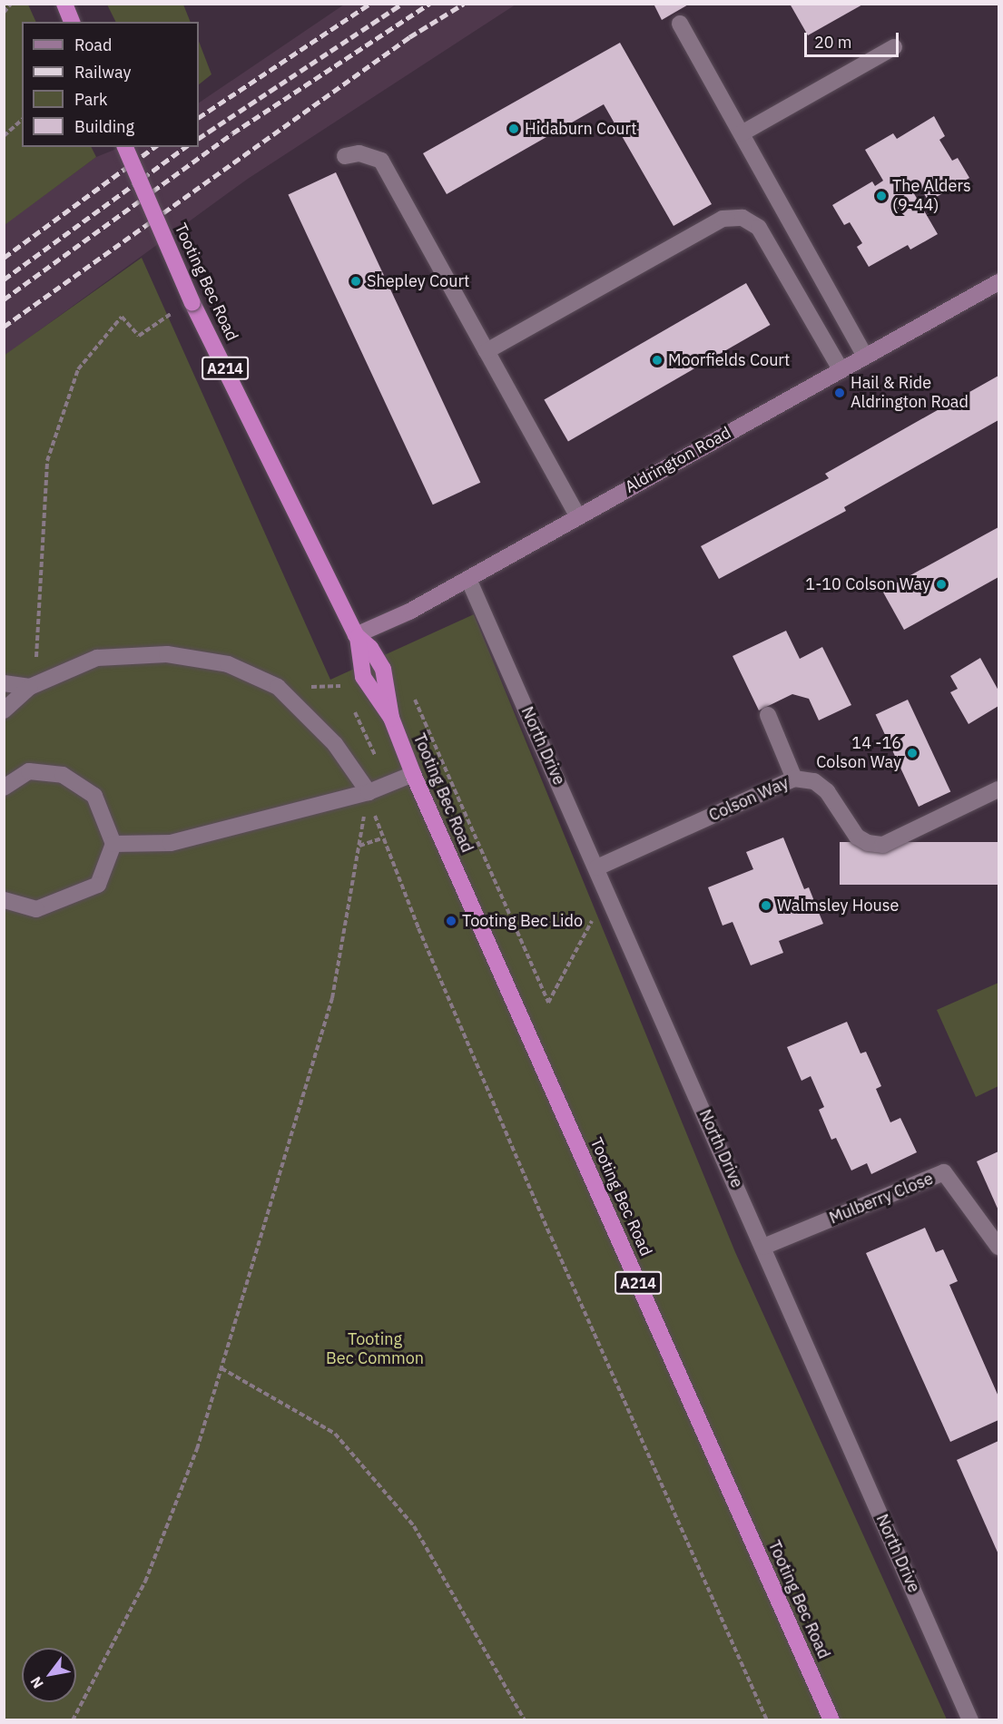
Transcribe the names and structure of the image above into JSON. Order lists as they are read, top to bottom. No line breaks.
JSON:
{"streets":{"highway":["Tooting Bec Road","A214"],"street":["Aldrington Road","North Drive","Colson Way","Mulberry Close"]},"crossings":[["Tooting Bec Road","Aldrington Road"],["Aldrington Road","North Drive"],["North Drive","Colson Way"],["North Drive","Mulberry Close"]],"parks":["Tooting Bec Common"],"places":["Hidaburn Court","The Alders (9-44)","Shepley Court","Moorfields Court","Hail & Ride Aldrington Road","1-10 Colson Way","14 -16 Colson Way","Walmsley House","Tooting Bec Lido"],"legend":["Road","Railway","Park","Building"],"scale_bar":"20 m","north":"bottom left"}
